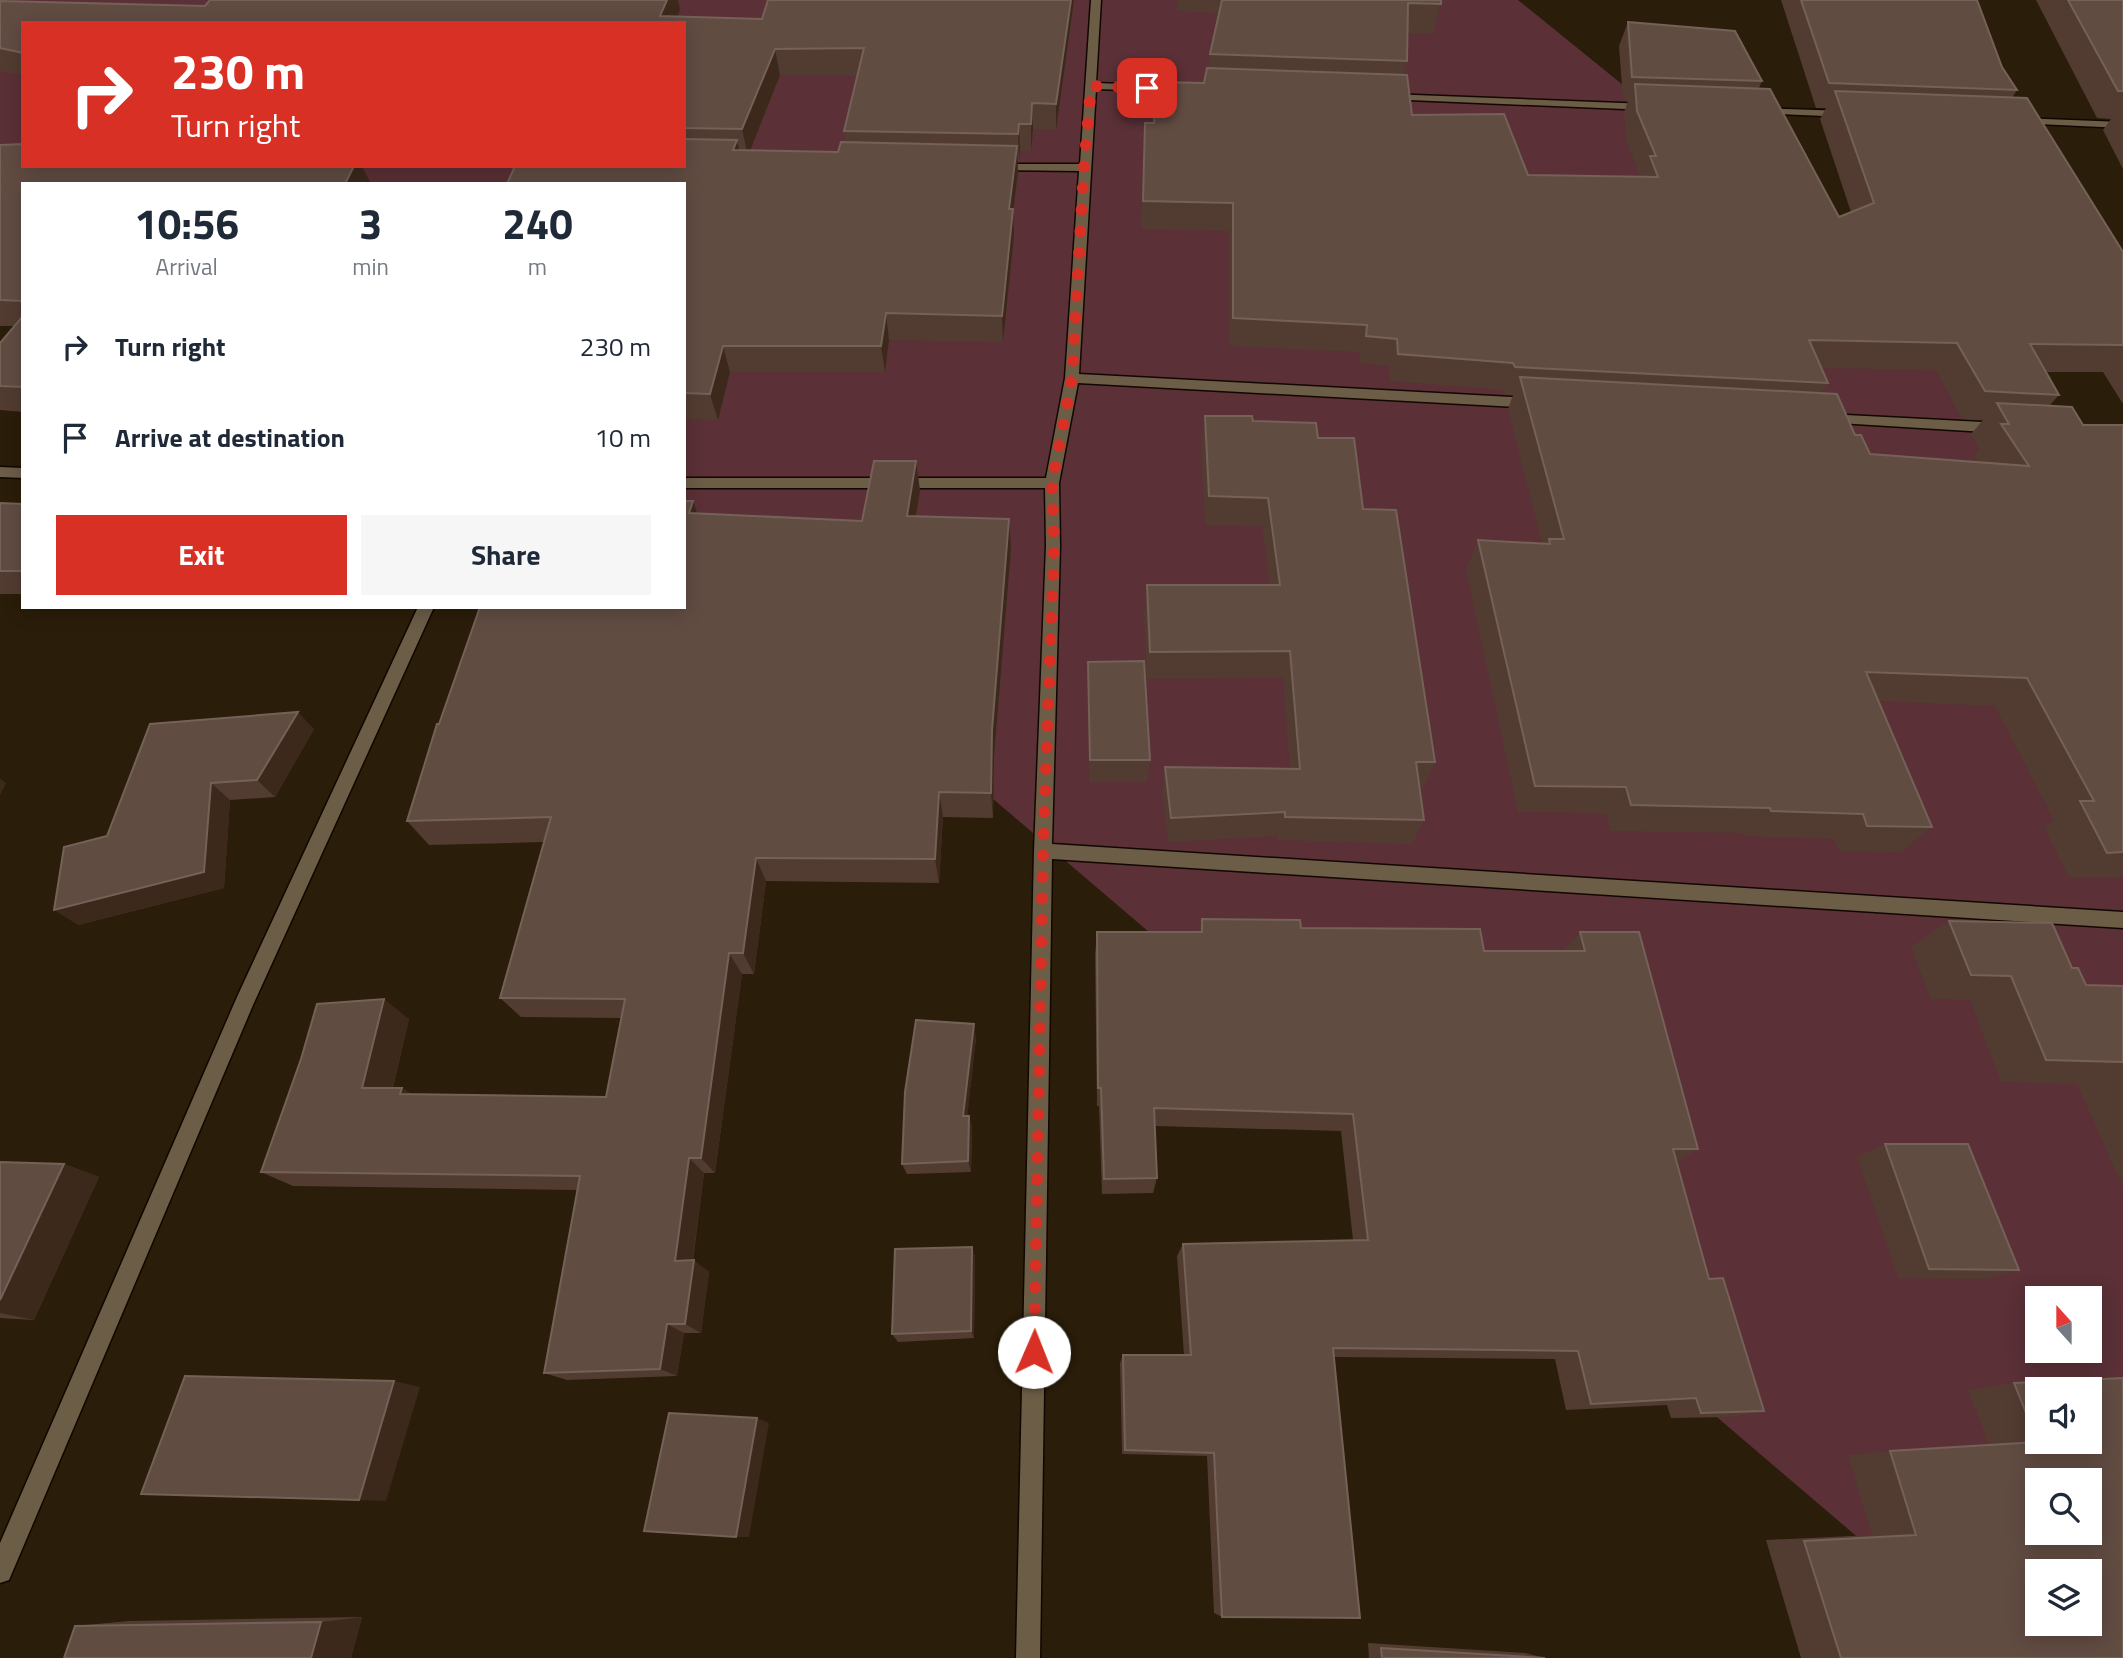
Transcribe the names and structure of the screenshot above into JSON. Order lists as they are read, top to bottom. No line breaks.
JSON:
{"north":"top","page":{"turn":["230 m","Turn right"],"eta":["10:56","Arrival","3","min","240","m"],"list":[{"name":"Turn right","value":"230 m"},{"name":"Arrive at destination","value":"10 m"}],"buttons":["Exit","Share"]}}
